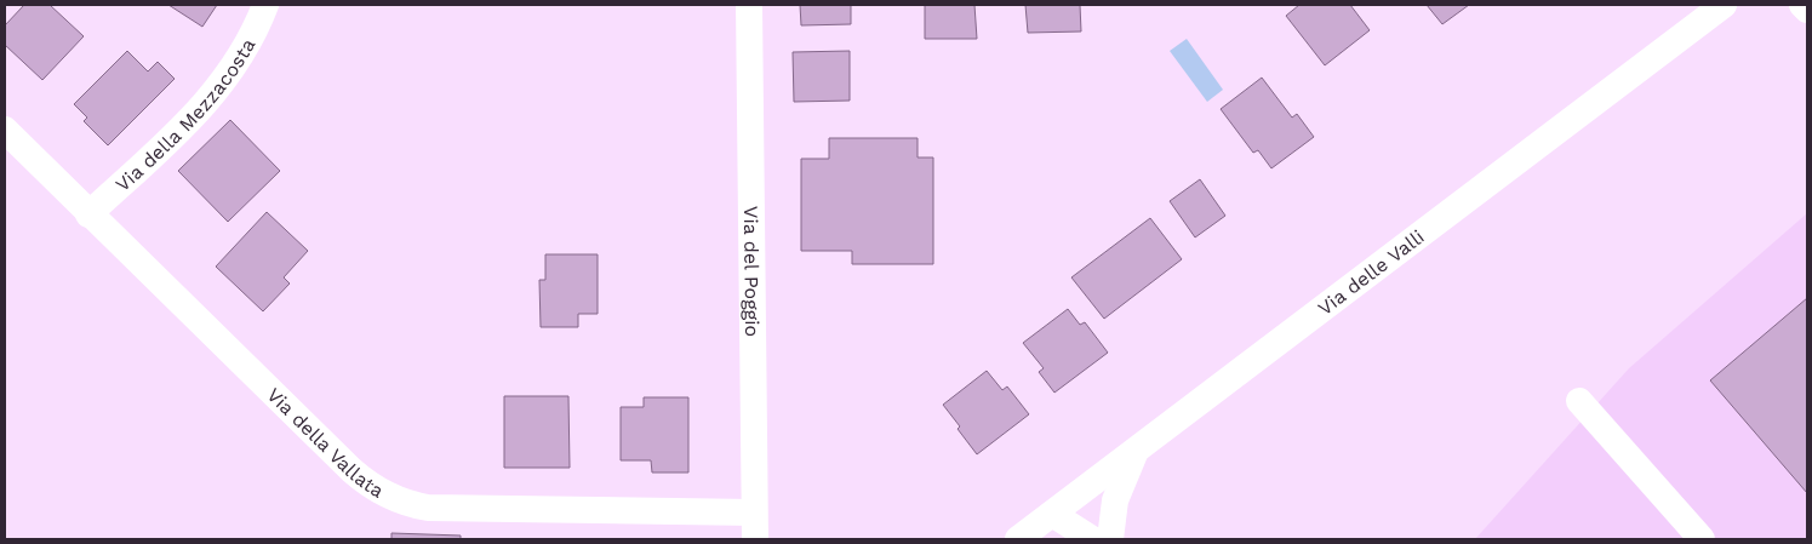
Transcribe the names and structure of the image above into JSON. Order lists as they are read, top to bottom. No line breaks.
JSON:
{"streets":{"street":["Via della Mezzacosta","Via del Poggio","Via delle Valli","Via della Vallata"]},"crossings":[["Via della Mezzacosta","Via della Vallata"],["Via del Poggio","Via della Vallata"]]}
